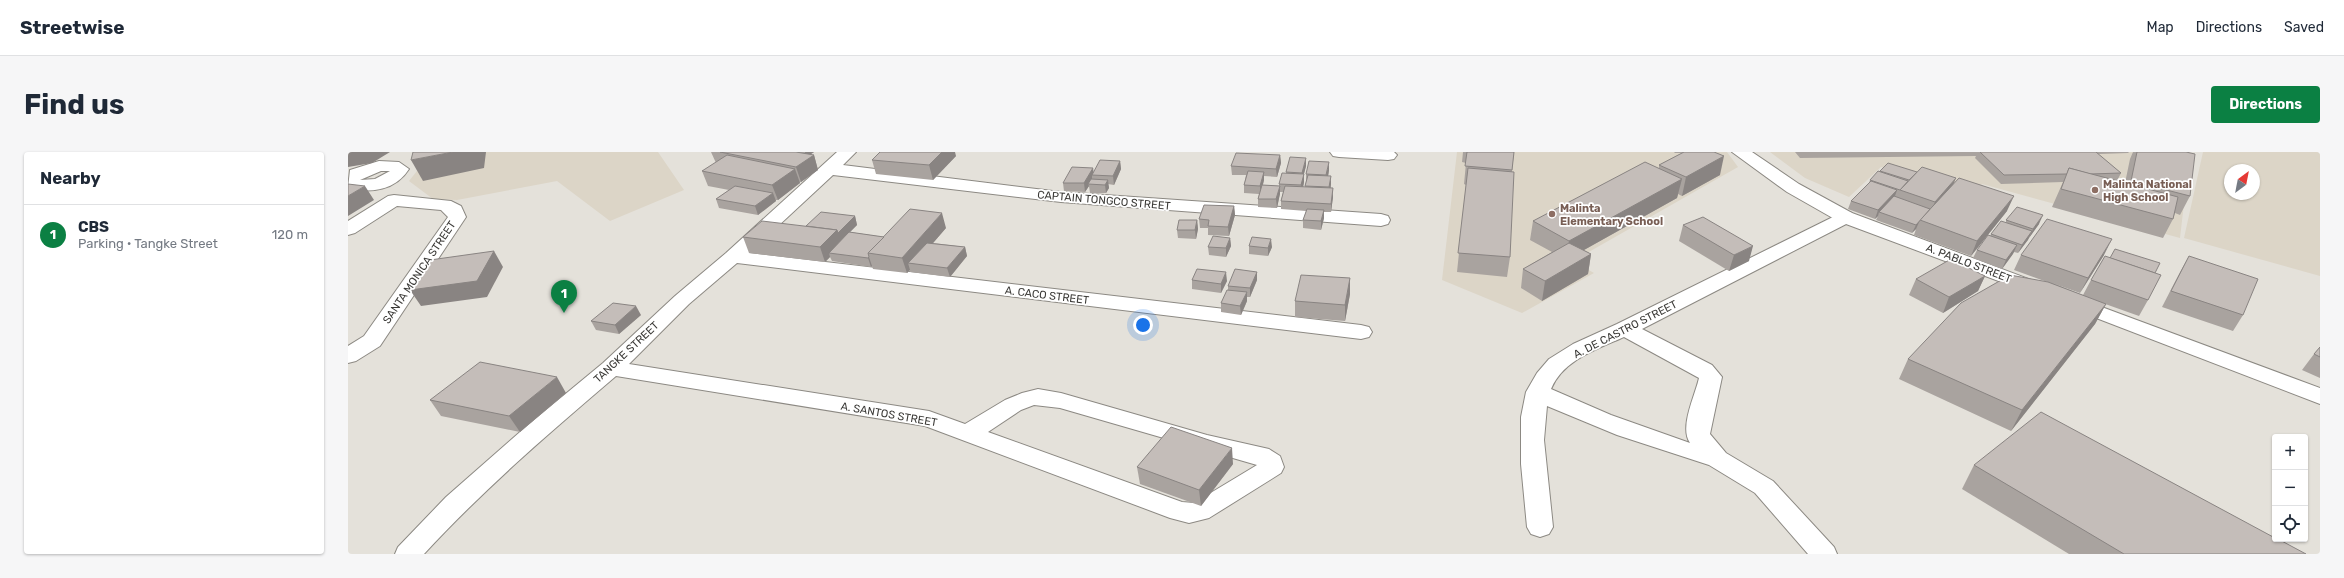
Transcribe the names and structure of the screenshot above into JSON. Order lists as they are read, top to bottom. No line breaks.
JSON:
{"streets":{"street":["CAPTAIN TONGCO STREET","A. PABLO STREET","SANTA MONICA STREET","A. CACO STREET","A. DE CASTRO STREET","TANGKE STREET","A. SANTOS STREET"]},"crossings":[["CAPTAIN TONGCO STREET","TANGKE STREET"],["A. PABLO STREET","A. DE CASTRO STREET"],["A. CACO STREET","TANGKE STREET"],["TANGKE STREET","A. SANTOS STREET"]],"places":["Malinta National High School","Malinta Elementary School"],"north":"top right","page":{"header":"Streetwise","nav":["Map","Directions","Saved"],"buttons":"Directions","title":"Find us","heading":"Nearby","list":[{"mark":"1","name":"CBS","note":"Parking · Tangke Street","value":"120 m"}],"pins":"1","map_buttons":["+","−"]}}
